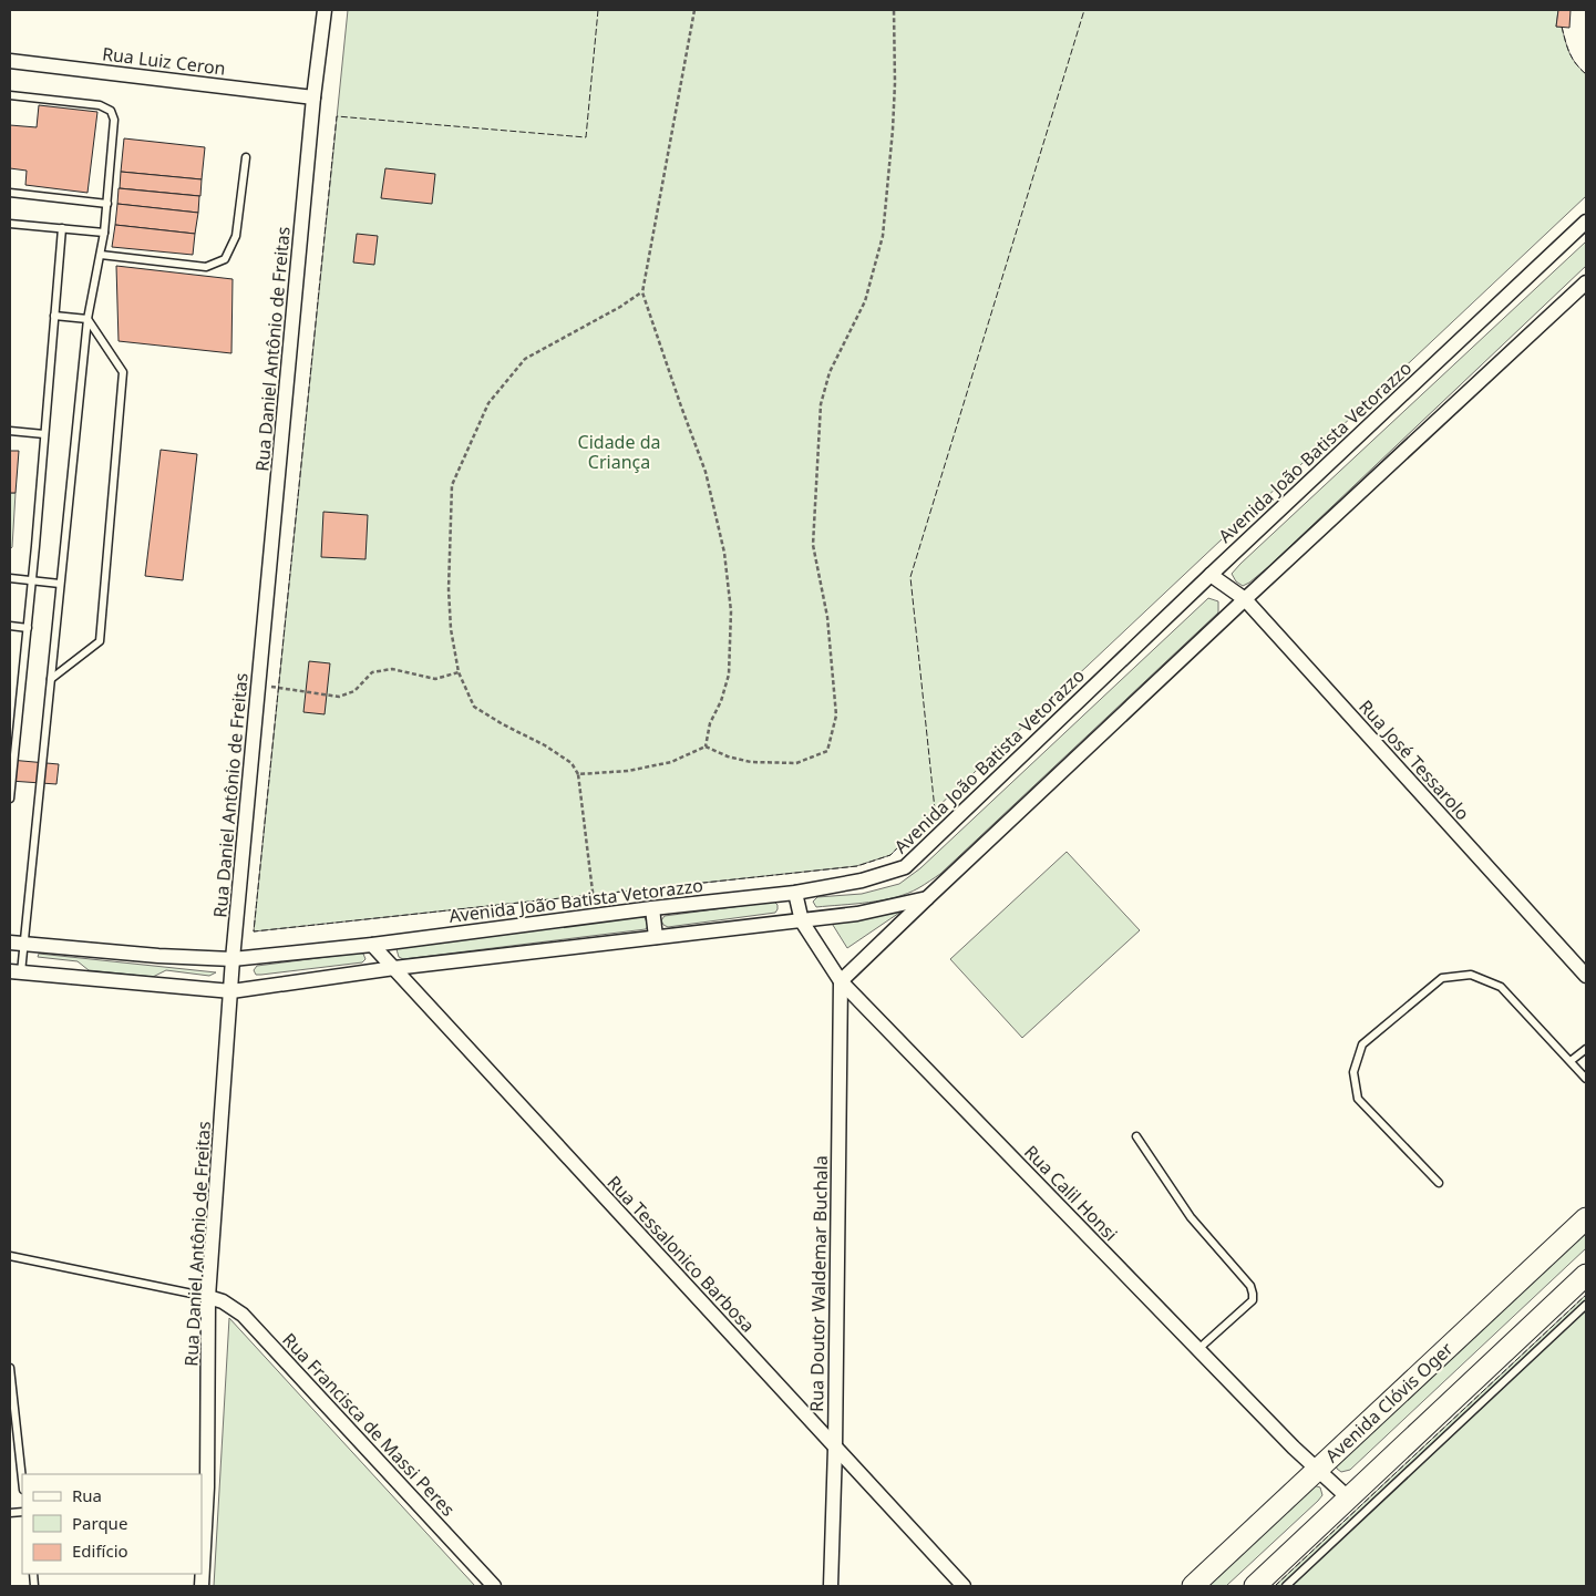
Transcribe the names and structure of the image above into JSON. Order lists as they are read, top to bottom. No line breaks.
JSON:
{"streets":{"main road":["Avenida Clóvis Oger"],"street":["Rua Luiz Ceron","Rua Daniel Antônio de Freitas","Avenida João Batista Vetorazzo","Rua José Tessarolo","Rua Calil Honsi","Rua Tessalonico Barbosa","Rua Doutor Waldemar Buchala","Rua Francisca de Massi Peres"]},"crossings":[["Rua Luiz Ceron","Rua Daniel Antônio de Freitas"],["Rua Daniel Antônio de Freitas","Avenida João Batista Vetorazzo"],["Rua Daniel Antônio de Freitas","Rua Francisca de Massi Peres"],["Avenida João Batista Vetorazzo","Rua José Tessarolo"],["Avenida João Batista Vetorazzo","Rua Calil Honsi"],["Avenida João Batista Vetorazzo","Rua Tessalonico Barbosa"],["Rua Calil Honsi","Rua Doutor Waldemar Buchala"],["Rua Calil Honsi","Avenida Clóvis Oger"],["Rua Tessalonico Barbosa","Rua Doutor Waldemar Buchala"]],"parks":["Cidade da Criança"],"legend":["Rua","Parque","Edifício"]}
